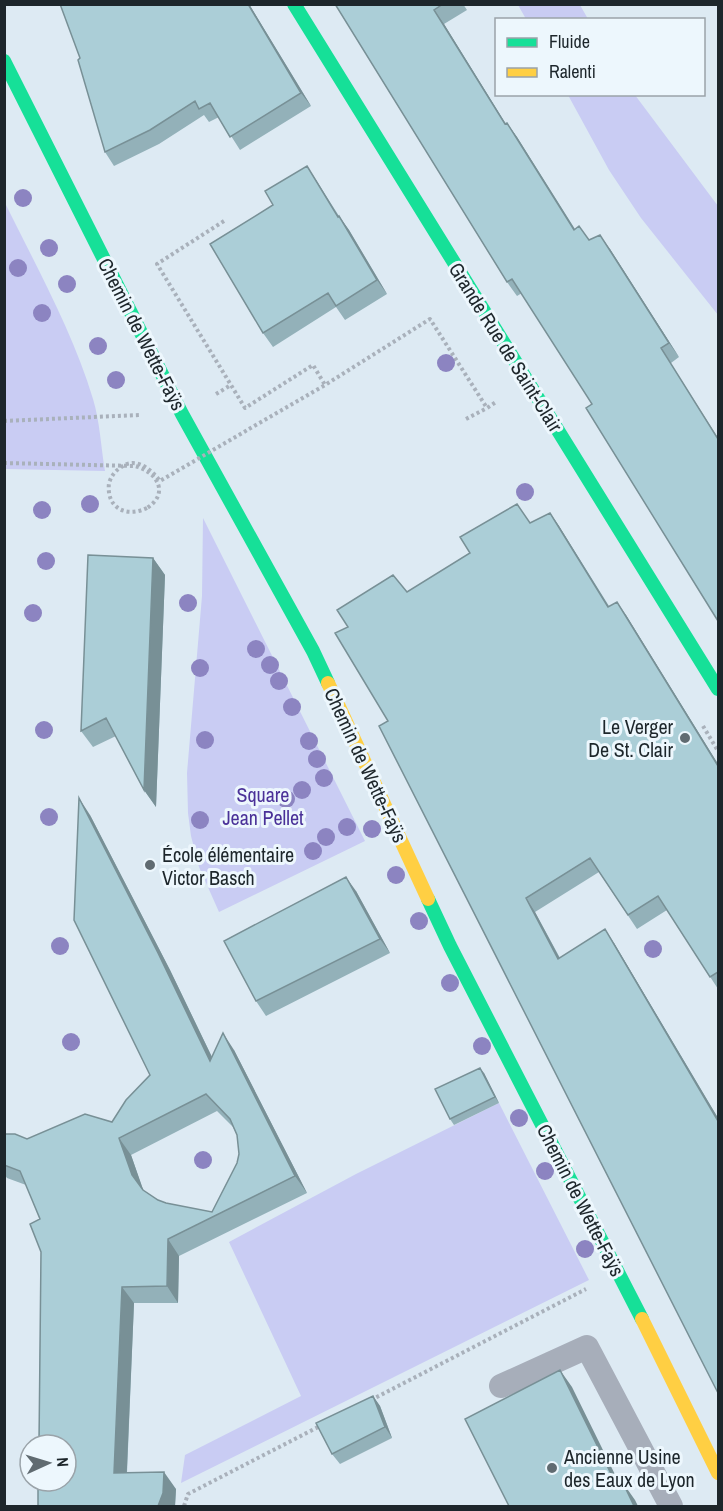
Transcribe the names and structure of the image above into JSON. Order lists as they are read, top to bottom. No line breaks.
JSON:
{"streets":{"main road":["Chemin de Wette-Faÿs","Grande Rue de Saint-Clair"]},"parks":["Square Jean Pellet"],"places":["Le Verger De St. Clair","École élémentaire Victor Basch","Ancienne Usine des Eaux de Lyon"],"legend":["Fluide","Ralenti"],"north":"right"}
